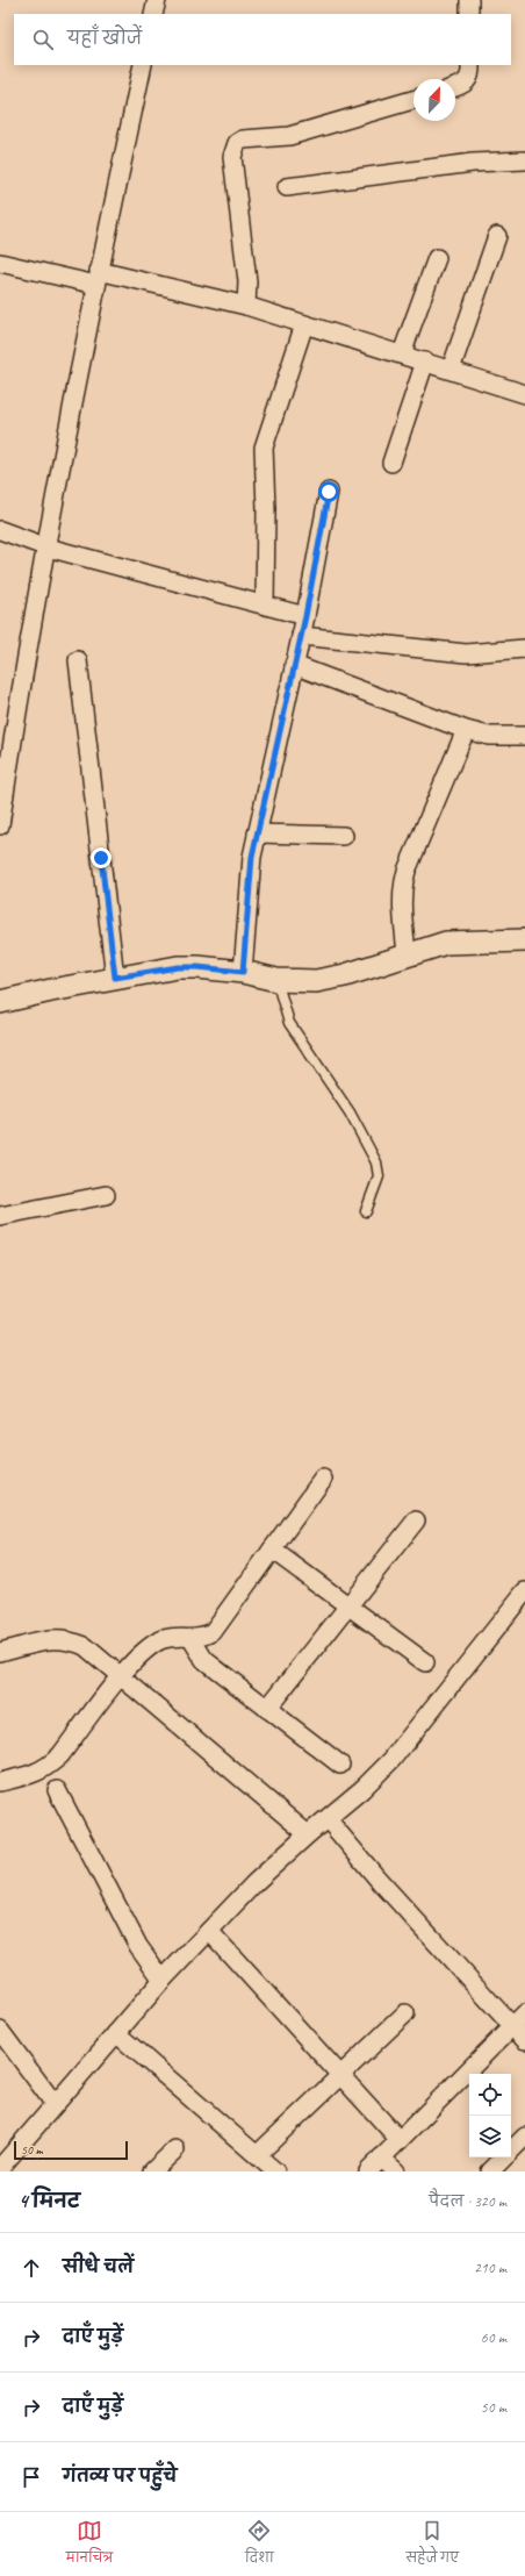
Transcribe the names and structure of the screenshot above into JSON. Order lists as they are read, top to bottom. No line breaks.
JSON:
{"scale_bar":"50 m","north":"top right","page":{"search":"यहाँ खोजें","scale":"50 m","heading":["4 मिनट","पैदल · 320 m"],"list":[["सीधे चलें","210 m"],["दाएँ मुड़ें","60 m"],["दाएँ मुड़ें","50 m"],"गंतव्य पर पहुँचे"],"nav":["मानचित्र","दिशा","सहेजे गए"]}}
